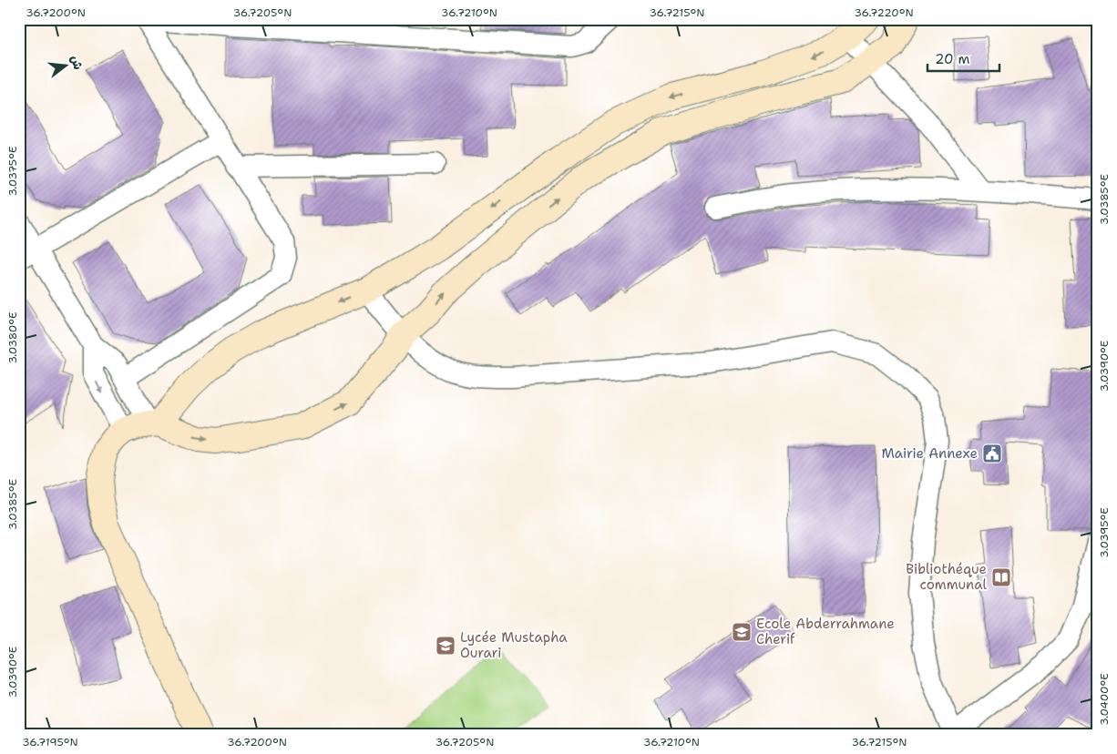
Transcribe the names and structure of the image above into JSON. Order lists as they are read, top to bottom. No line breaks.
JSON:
{"places":{"public building":["Mairie Annexe"],"library":["Bibliothéque communal"],"school or university":["Ecole Abderrahmane Cherif","Lycée Mustapha Ourari"]},"scale_bar":"20 m","north":"right","coordinates":["36.7200°N","36.7205°N","36.7210°N","36.7215°N","36.7220°N","3.0375°E","3.0385°E","3.0380°E","3.0390°E","3.0395°E","3.0400°E","36.7195°N"]}
